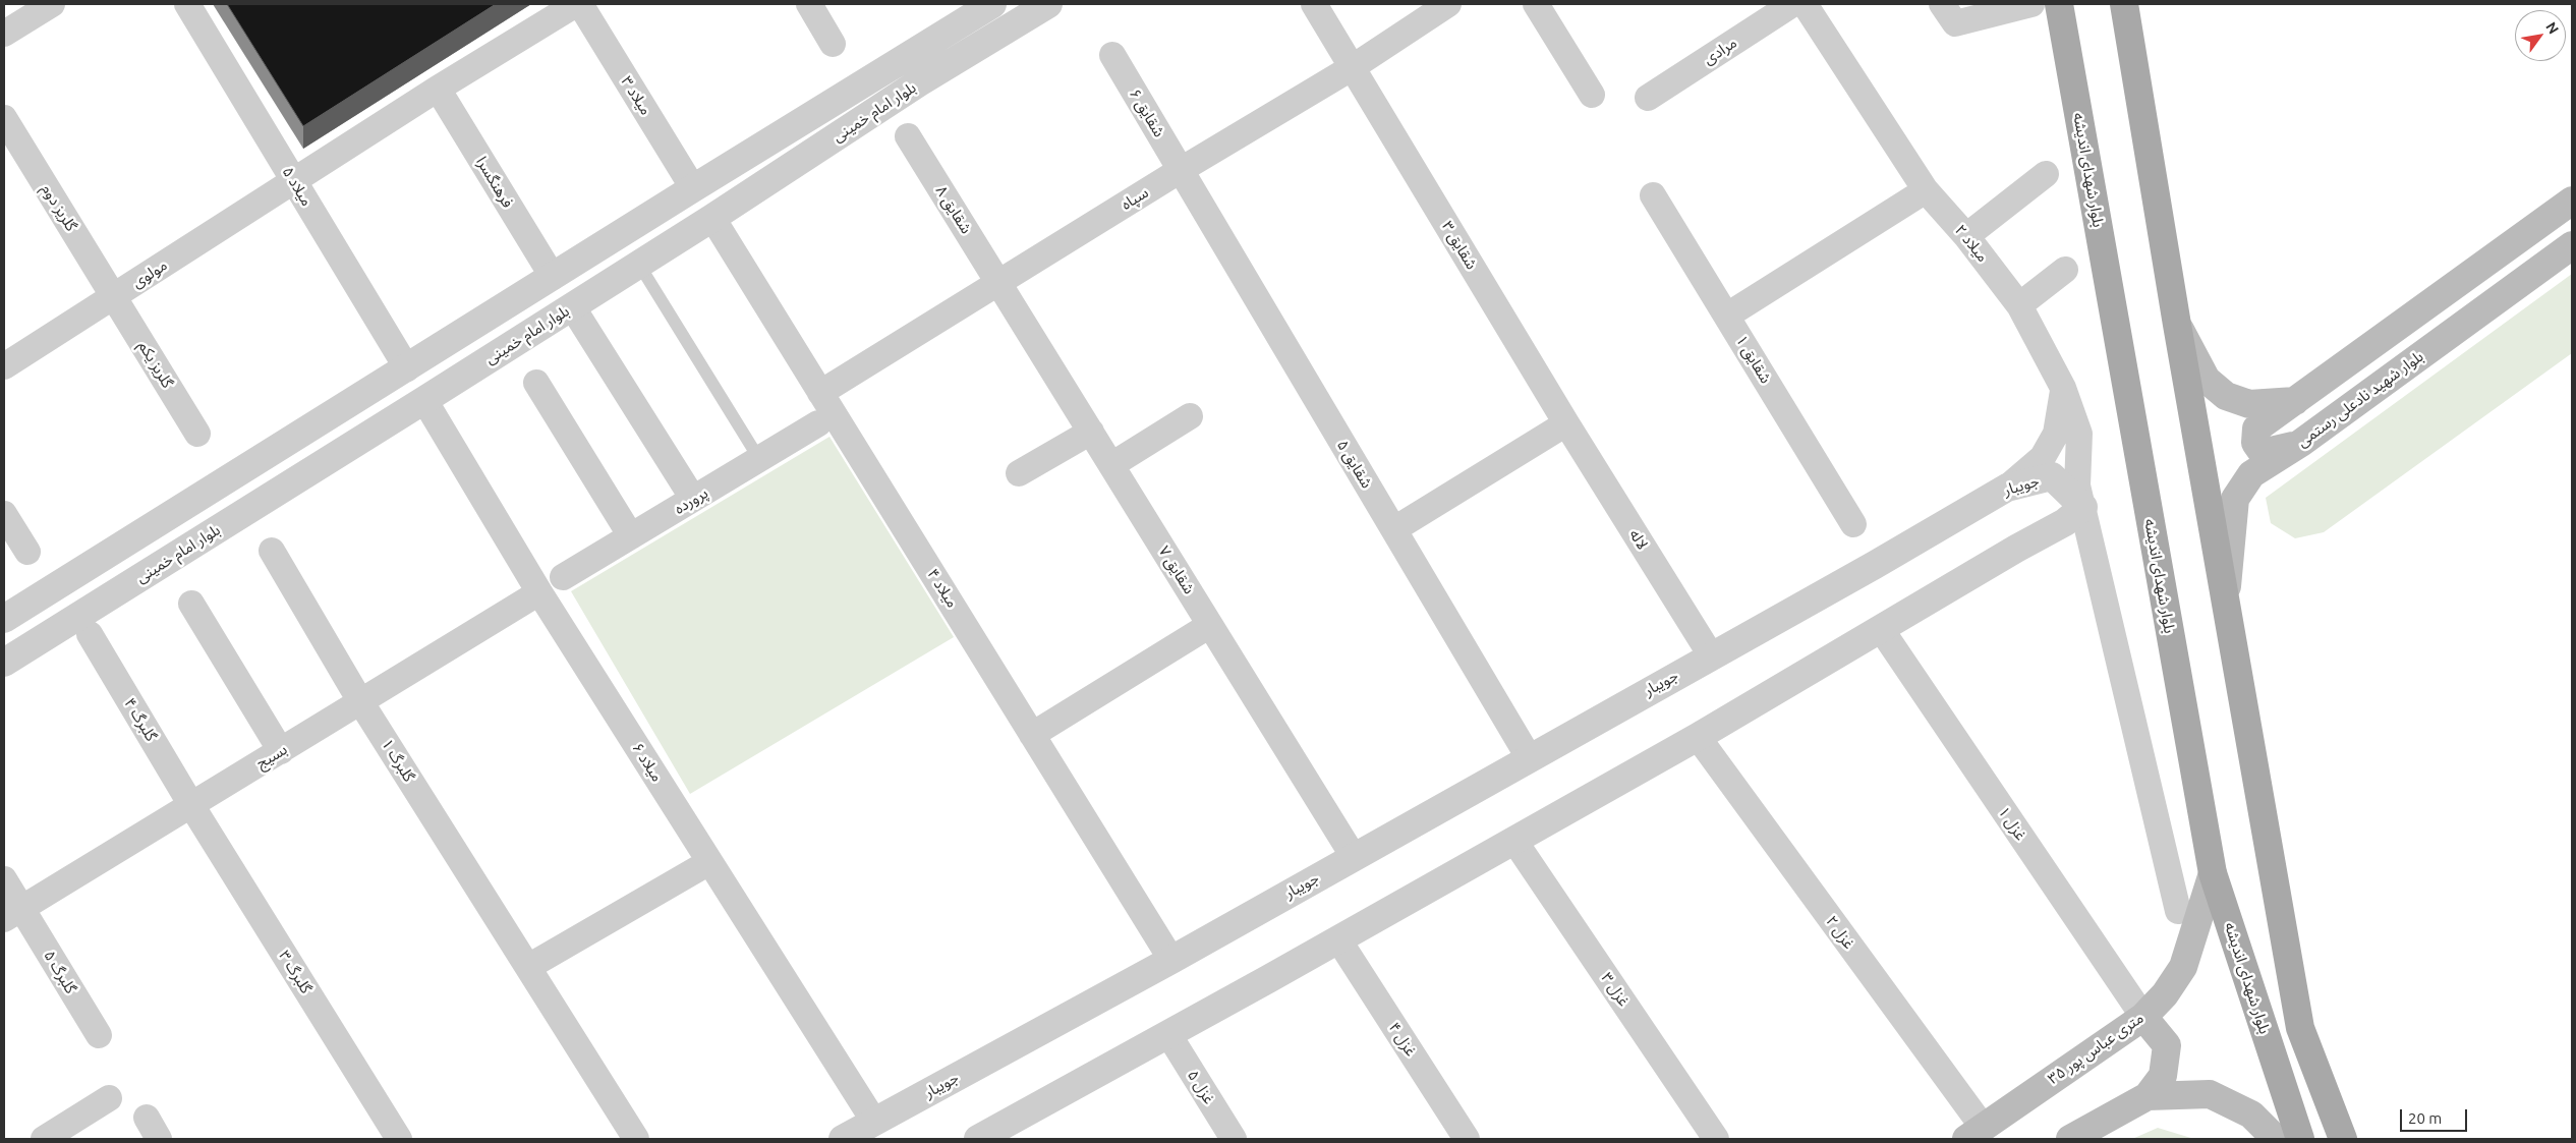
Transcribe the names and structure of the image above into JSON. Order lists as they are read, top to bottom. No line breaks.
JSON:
{"streets":{"main road":["بلوار شهدای اندیشه","بلوار شهید نادعلی رستمی","۳۵ متری عباس پور"],"street":["مرادی","میلاد ۳","بلوار امام خمینی","شقایق ۶","فرهنگسرا","میلاد ۵","سپاه","گلریز دوم","شقایق ۸","میلاد ۲","شقایق ۳","مولوی","شقایق ۱","گلریز یکم","شقایق ۵","جویبار","پرورده","لاله","شقایق ۷","میلاد ۴","گلبرگ ۴","بسیج","گلبرگ ۱","میلاد ۶","غزل ۱","غزل ۲","گلبرگ ۵","گلبرگ ۳","غزل ۳","غزل ۴","غزل ۵"]},"crossings":[["میلاد ۳","بلوار امام خمینی"],["بلوار امام خمینی","فرهنگسرا"],["بلوار امام خمینی","میلاد ۵"],["بلوار امام خمینی","میلاد ۴"],["بلوار امام خمینی","میلاد ۶"],["شقایق ۶","سپاه"],["شقایق ۶","شقایق ۵"],["بلوار شهدای اندیشه","۳۵ متری عباس پور"],["میلاد ۵","مولوی"],["سپاه","شقایق ۸"],["سپاه","شقایق ۳"],["سپاه","شقایق ۵"],["سپاه","شقایق ۷"],["سپاه","میلاد ۴"],["گلریز دوم","مولوی"],["گلریز دوم","گلریز یکم"],["شقایق ۸","شقایق ۷"],["میلاد ۲","جویبار"],["شقایق ۳","لاله"],["مولوی","گلریز یکم"],["شقایق ۵","جویبار"],["جویبار","لاله"],["جویبار","شقایق ۷"],["جویبار","میلاد ۴"],["جویبار","میلاد ۶"],["گلبرگ ۴","بسیج"],["گلبرگ ۴","گلبرگ ۳"],["بسیج","گلبرگ ۱"],["بسیج","میلاد ۶"],["بسیج","گلبرگ ۵"],["بسیج","گلبرگ ۳"],["غزل ۱","۳۵ متری عباس پور"],["غزل ۲","۳۵ متری عباس پور"]],"scale_bar":"20 m","north":"top right"}
